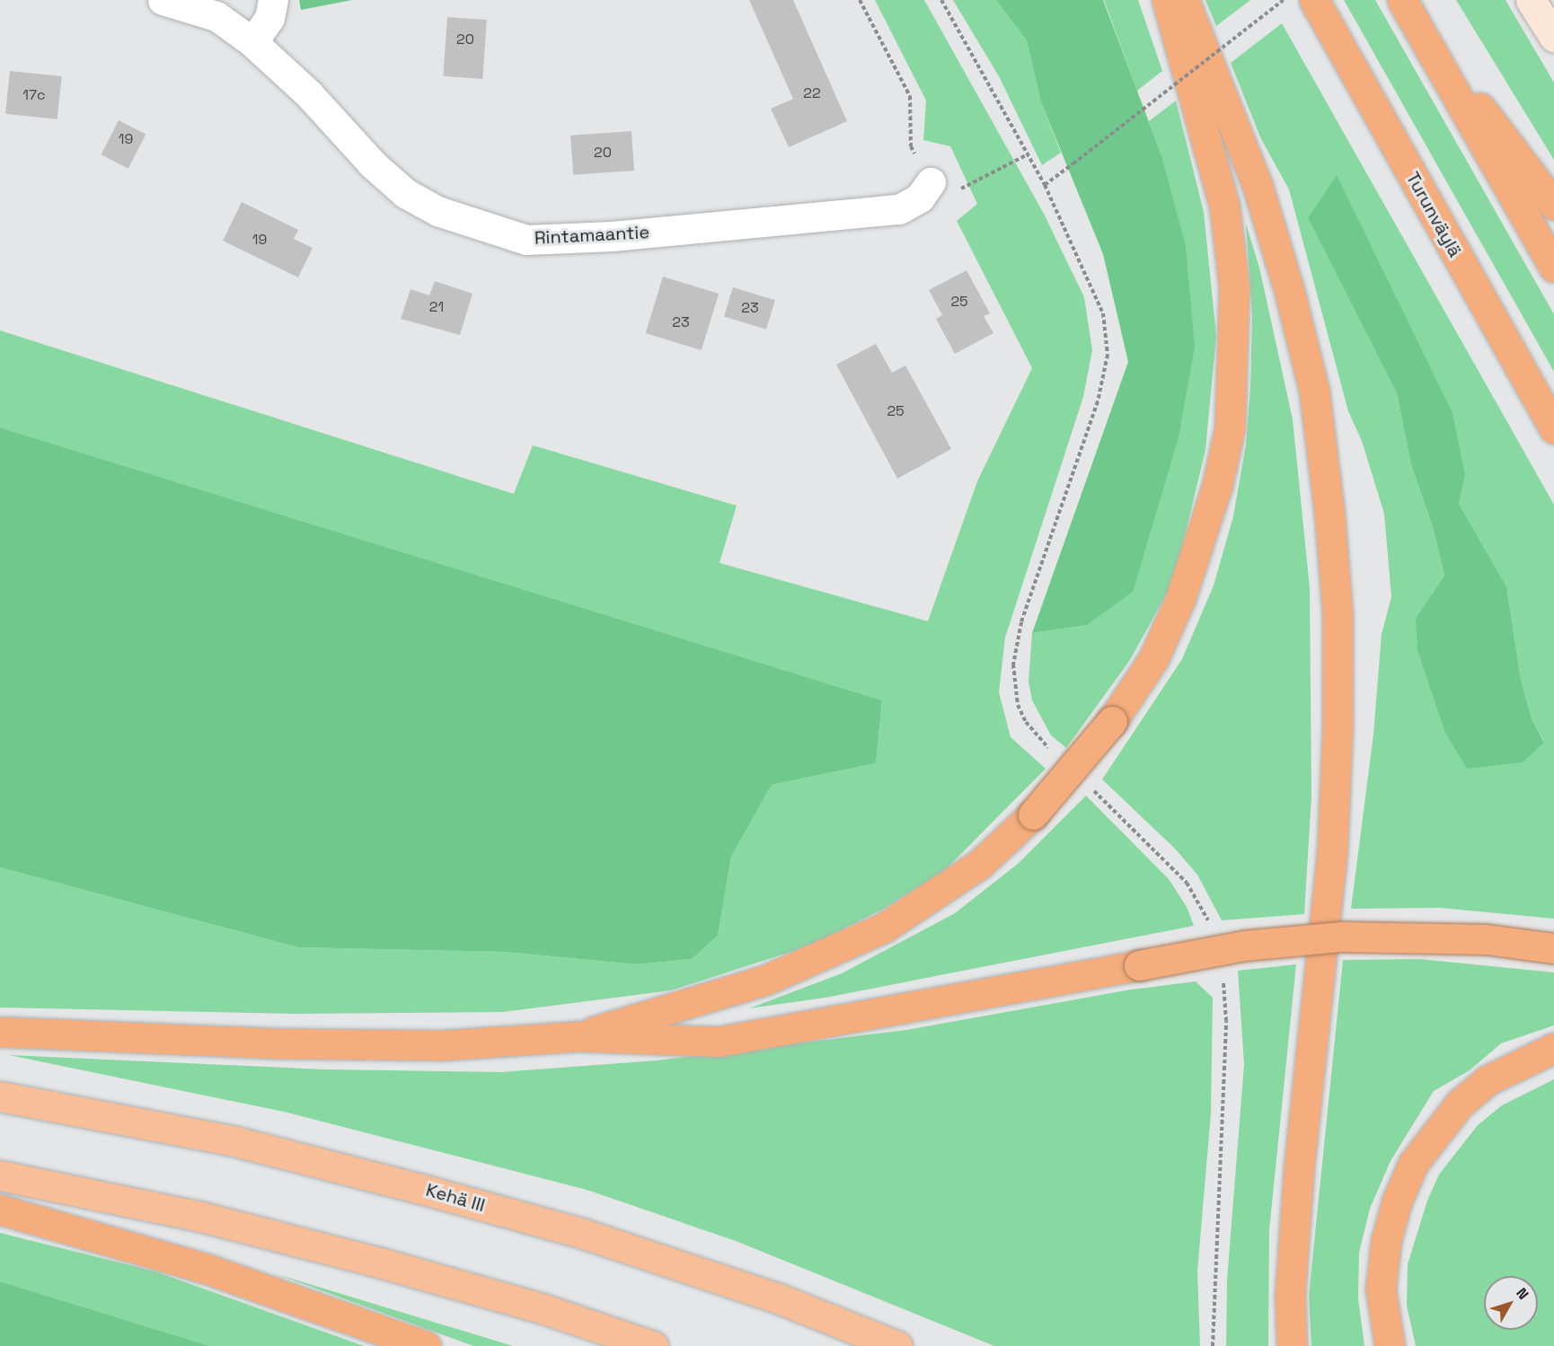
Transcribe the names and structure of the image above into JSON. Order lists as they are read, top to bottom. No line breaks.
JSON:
{"streets":{"highway":["Turunväylä","Kehä III"],"street":["Rintamaantie"]},"house_numbers":["20","22","17c","19","20","19","25","21","23","23","25"],"north":"top right"}
